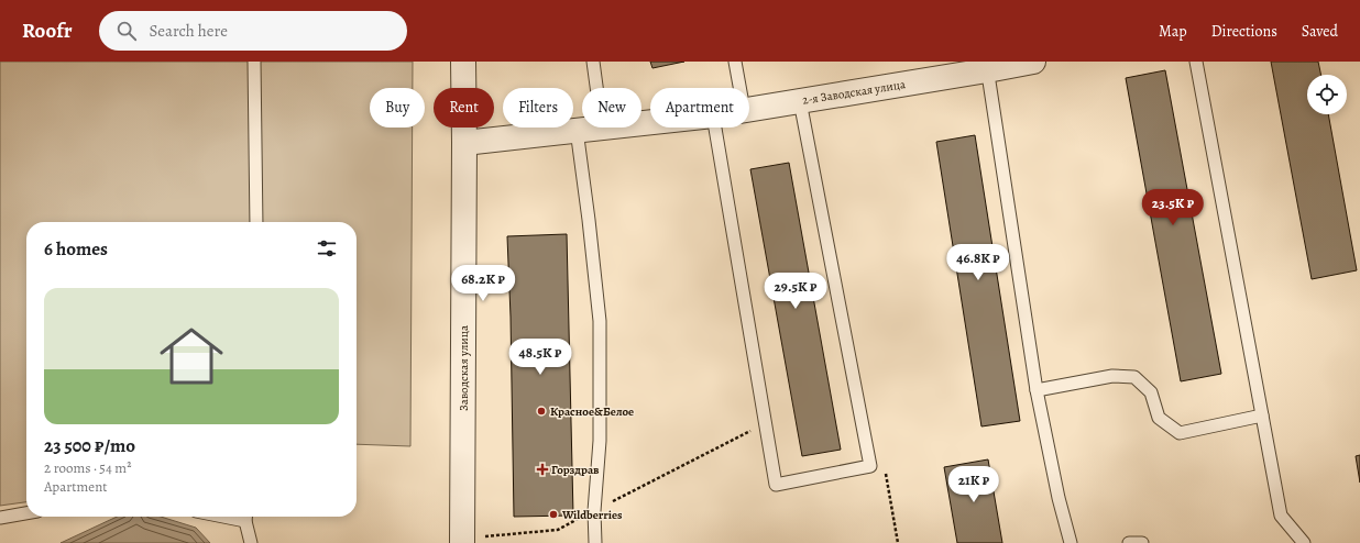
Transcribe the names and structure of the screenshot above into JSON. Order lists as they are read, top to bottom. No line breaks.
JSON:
{"streets":{"street":["2-я Заводская улица","Заводская улица"]},"crossings":[["2-я Заводская улица","Заводская улица"]],"places":{"other":["Красное&Белое","Wildberries"],"health":["Горздрав"]},"page":{"header":"Roofr","search":"Search here","nav":["Map","Directions","Saved"],"chip":["Buy","Rent","Filters","New","Apartment"],"price":["23.5K ₽","46.8K ₽","68.2K ₽","29.5K ₽","48.5K ₽","21K ₽"],"heading":"6 homes","list":[{"name":"23 500 ₽/mo","note":"2 rooms · 54 m² · Apartment"}]}}
